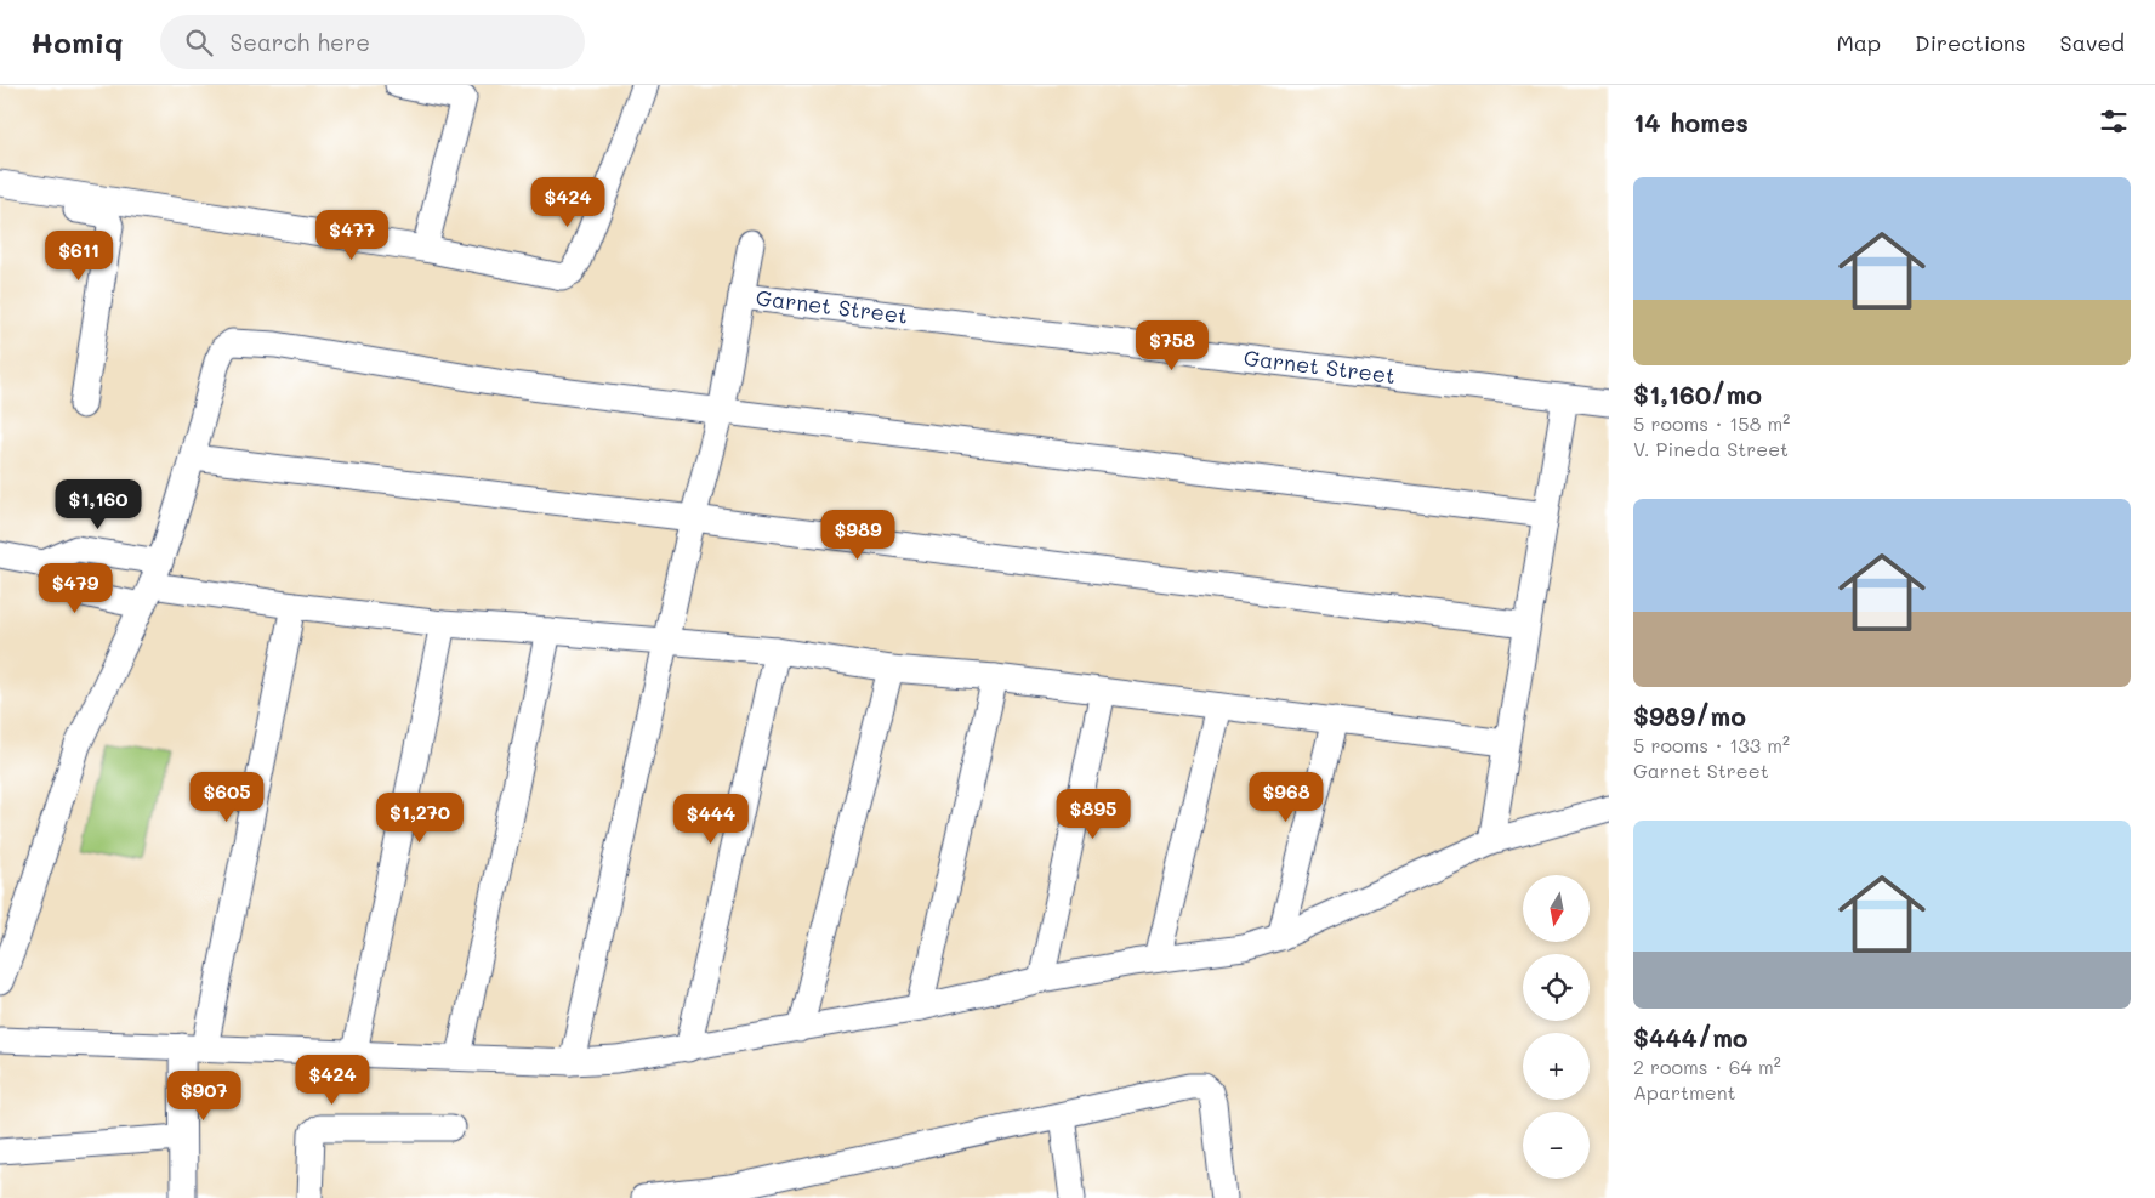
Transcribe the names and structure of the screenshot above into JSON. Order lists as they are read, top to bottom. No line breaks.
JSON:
{"streets":{"street":["Garnet Street"]},"north":"bottom","page":{"header":"Homiq","search":"Search here","nav":["Map","Directions","Saved"],"heading":"14 homes","list":[{"name":"$1,160/mo","note":"5 rooms · 158 m² · V. Pineda Street"},{"name":"$989/mo","note":"5 rooms · 133 m² · Garnet Street"},{"name":"$444/mo","note":"2 rooms · 64 m² · Apartment"}],"price":["$424","$477","$611","$758","$1,160","$989","$479","$605","$968","$895","$1,270","$444","$424","$907"],"map_buttons":["+","−"]}}
